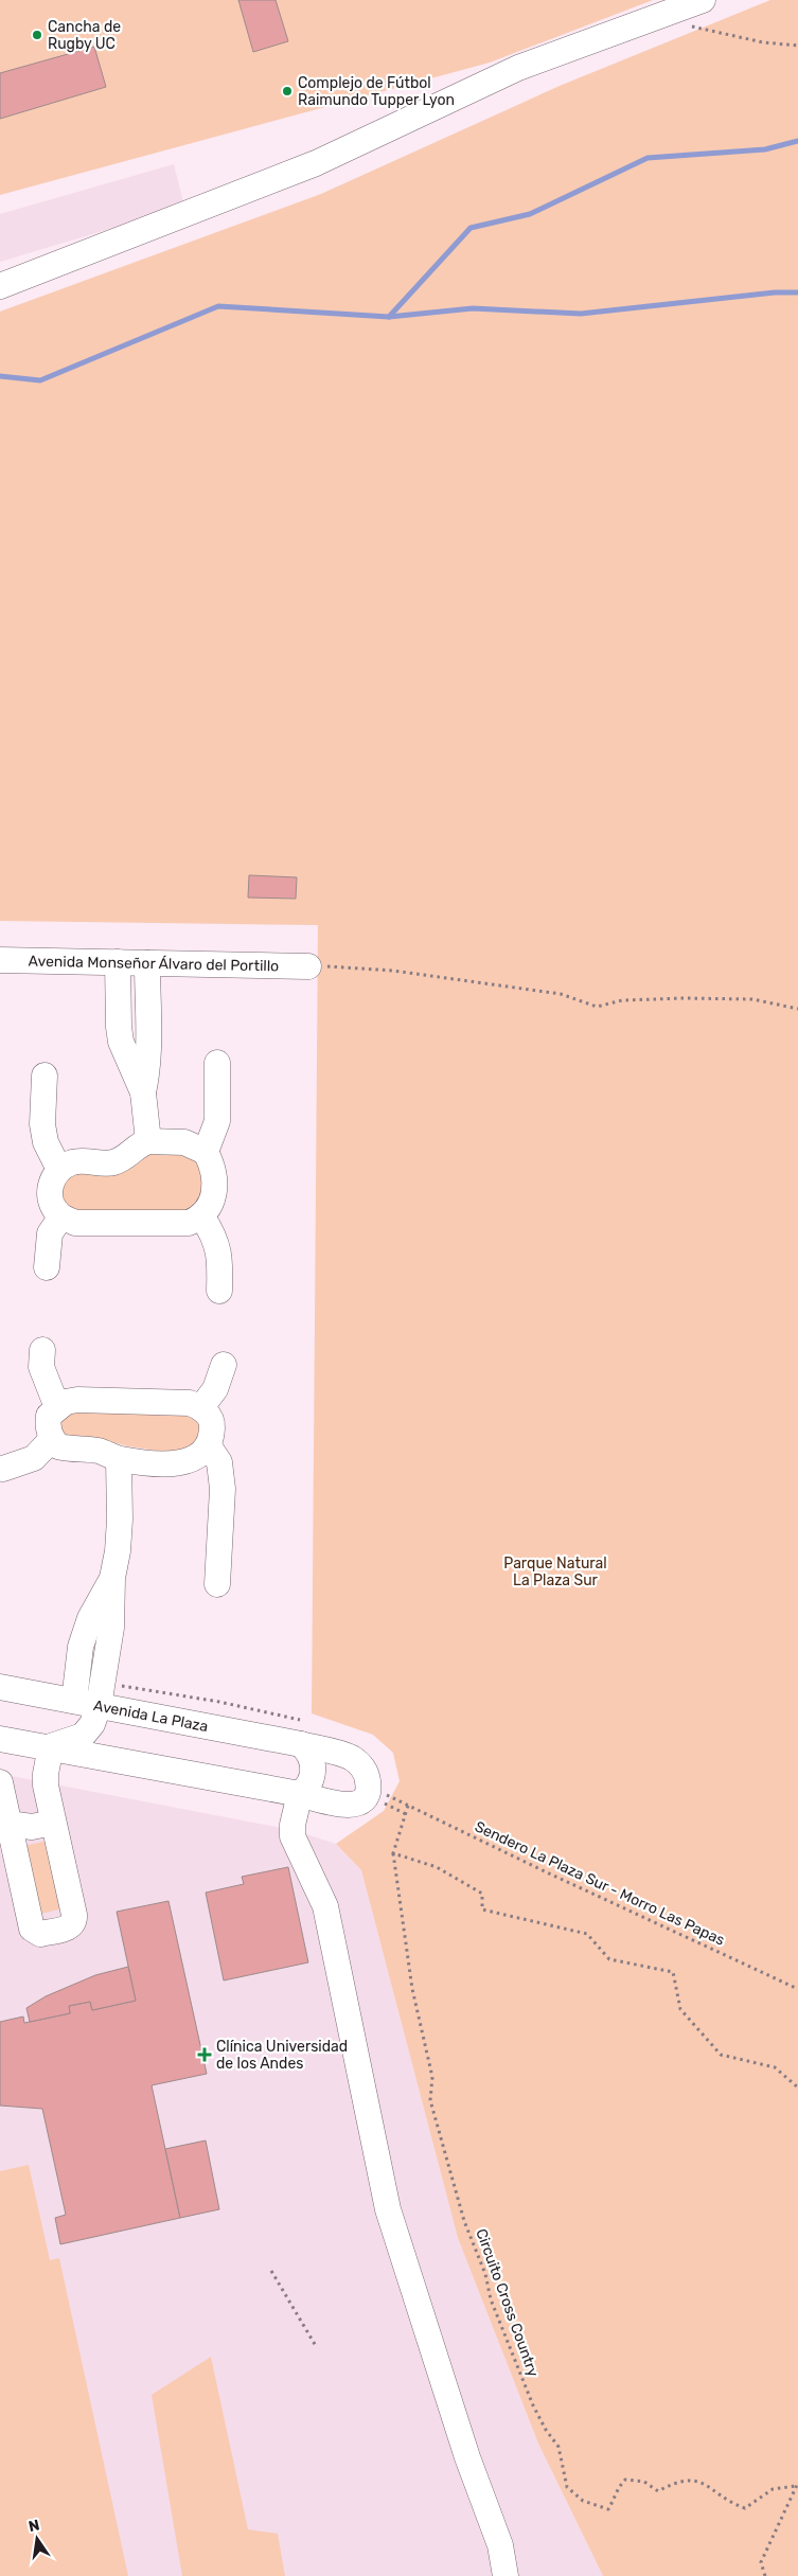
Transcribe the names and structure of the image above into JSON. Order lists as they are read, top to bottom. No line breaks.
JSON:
{"streets":{"street":["Avenida Monseñor Álvaro del Portillo","Avenida La Plaza"],"path":["Sendero La Plaza Sur - Morro Las Papas","Circuito Cross Country"]},"parks":["Parque Natural La Plaza Sur"],"places":{"other":["Cancha de Rugby UC","Complejo de Fútbol Raimundo Tupper Lyon"],"health":["Clínica Universidad de los Andes"]},"north":"top"}
